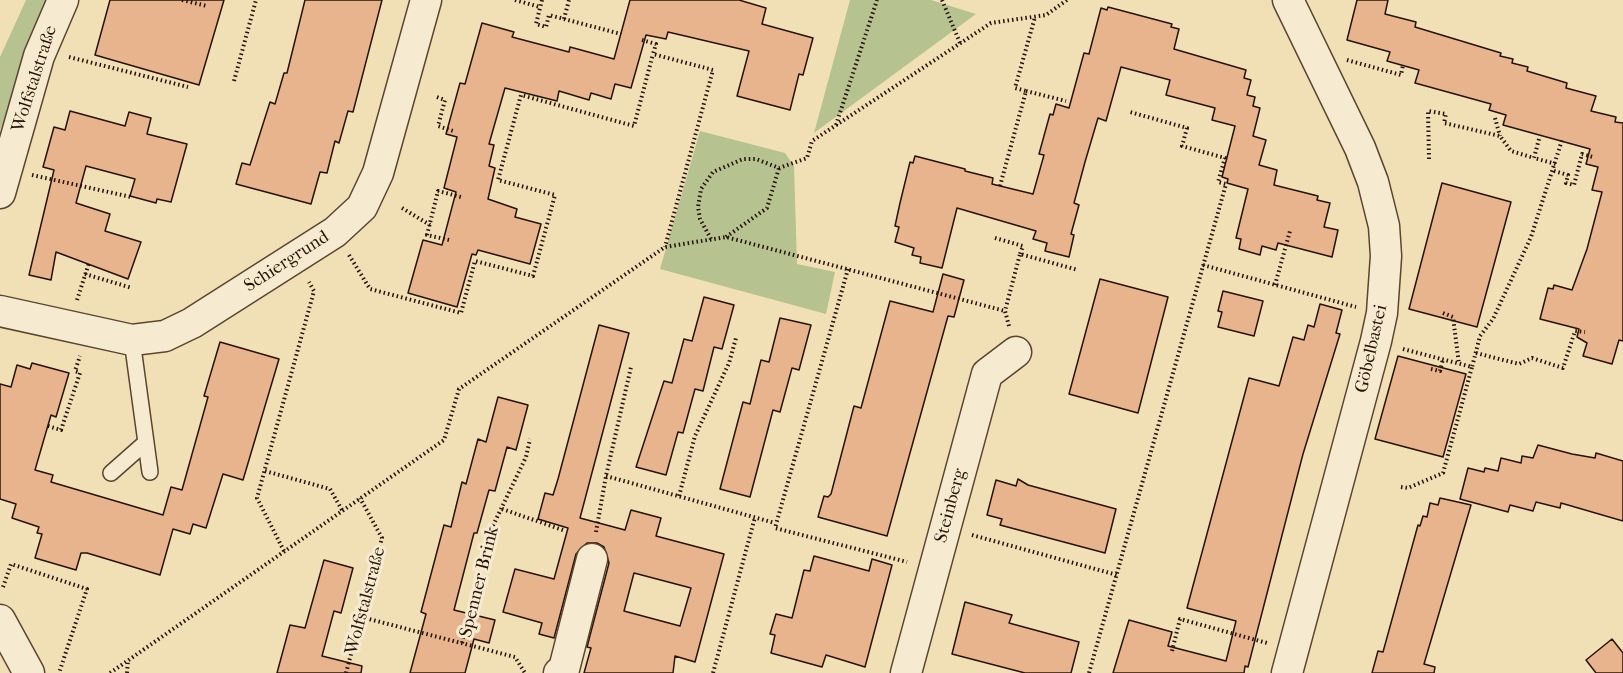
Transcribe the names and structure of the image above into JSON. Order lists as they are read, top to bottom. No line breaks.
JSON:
{"streets":{"street":["Wolfstalstraße","Schiergrund","Göbelbastei","Steinberg"],"path":["Spenner Brink"]}}
